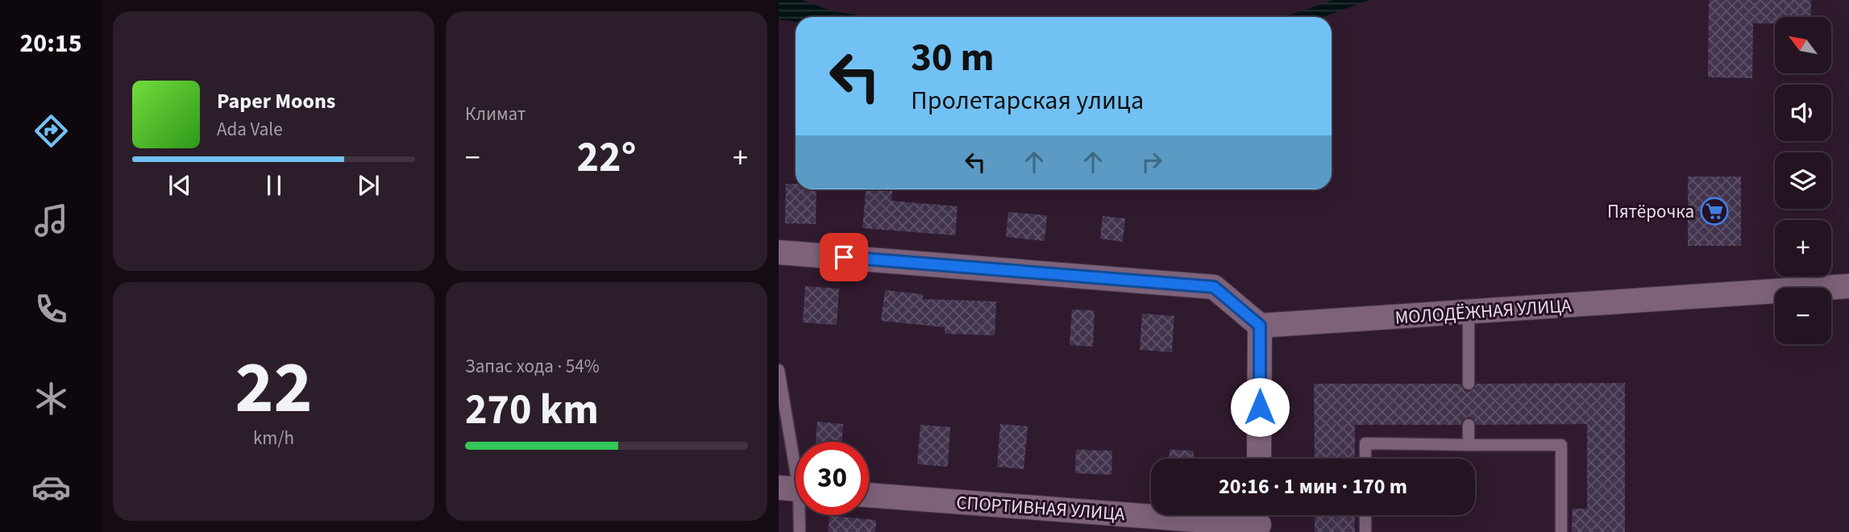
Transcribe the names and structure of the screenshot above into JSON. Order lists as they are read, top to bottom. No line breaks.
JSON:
{"streets":{"street":["МОЛОДЁЖНАЯ УЛИЦА","СПОРТИВНАЯ УЛИЦА"]},"places":{"supermarket":["Пятёрочка"]},"north":"top left","page":{"tabs":"20:15","tile":["Климат",["22","km/h"],["Запас хода · 54%","270 km"]],"map_buttons":["+","−"],"turn":["30 m","Пролетарская улица"],"song":["Paper Moons","Ada Vale"],"heat":["−","22°","+"],"limit":"30","trip":"20:16 · 1 мин · 170 m"}}
